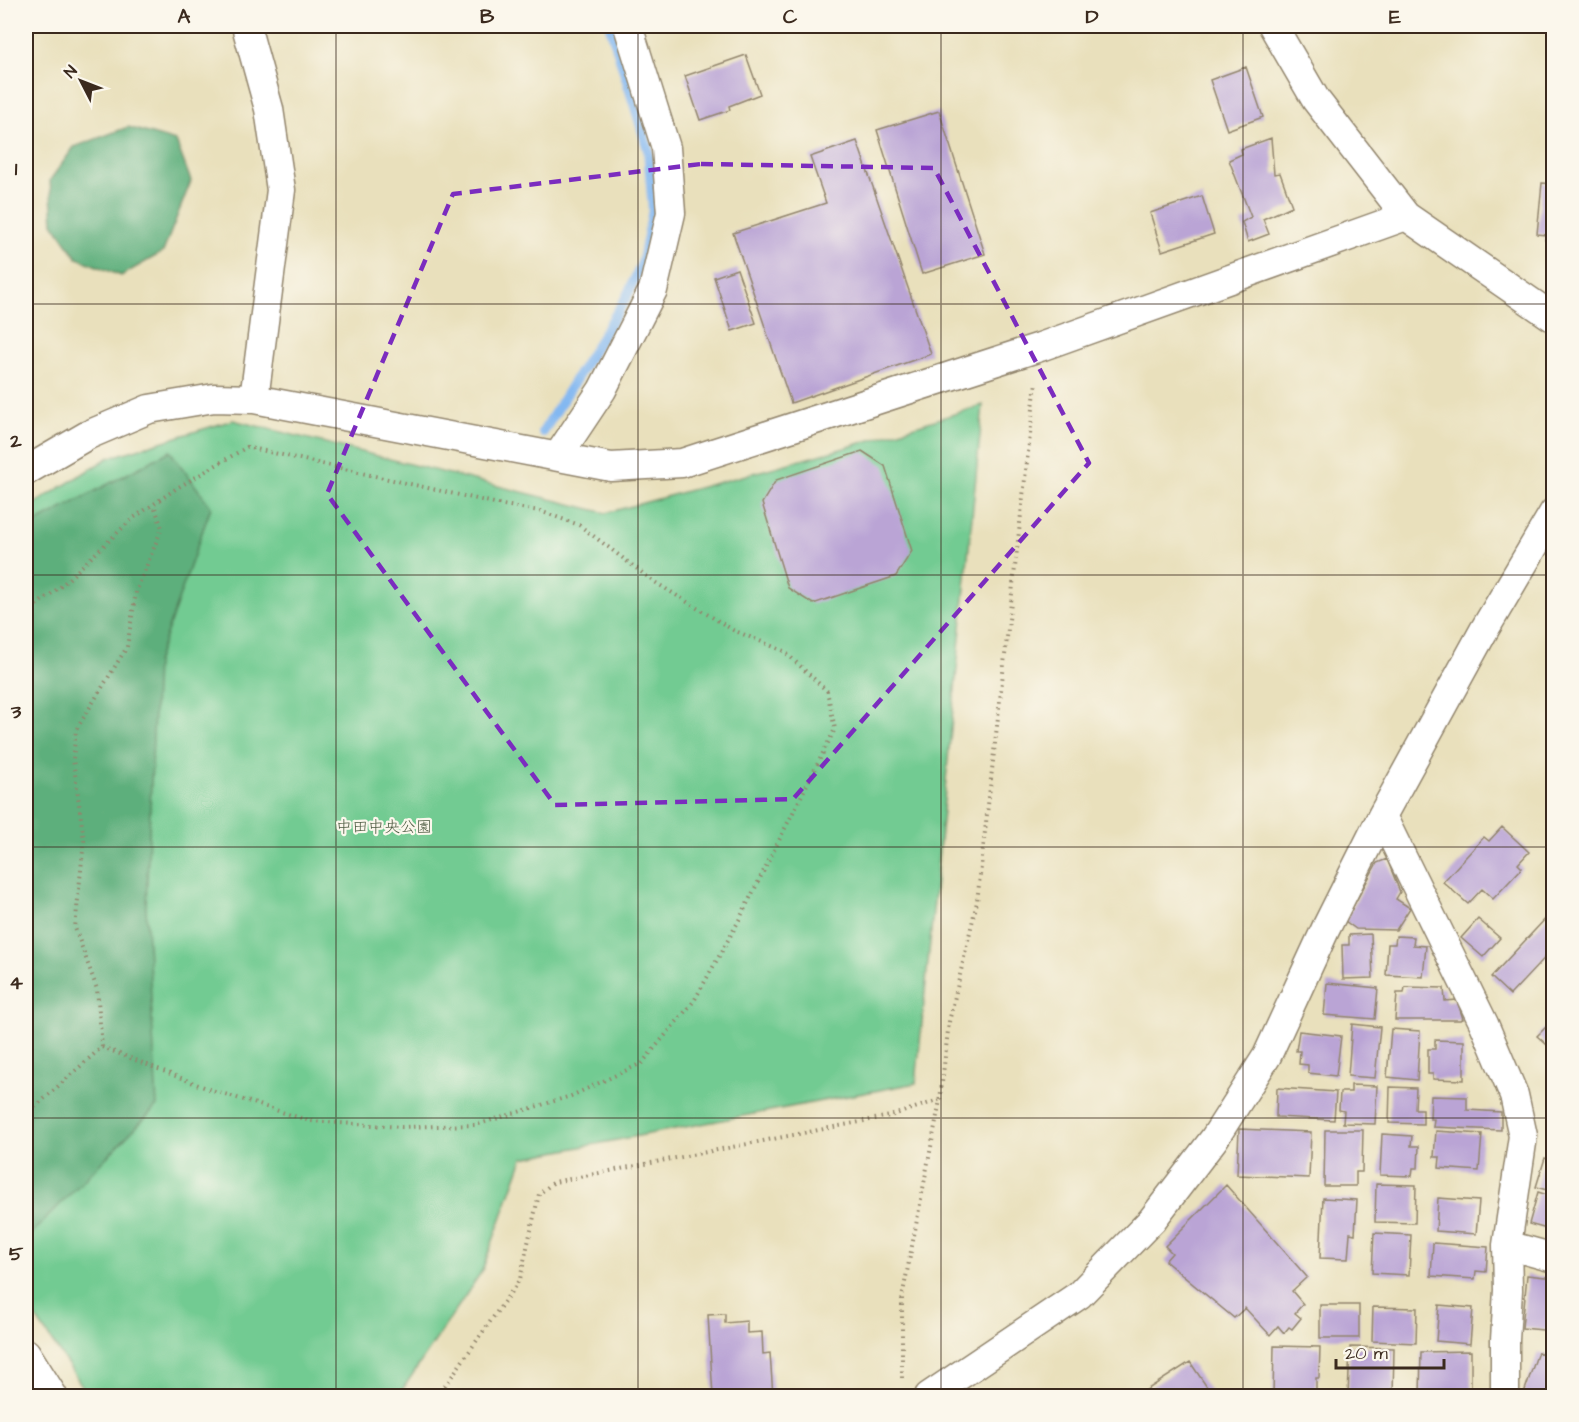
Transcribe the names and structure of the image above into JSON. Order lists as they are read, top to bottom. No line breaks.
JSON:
{"parks":["中田中央公園"],"scale_bar":"20 m","north":"top left","grid":{"columns":["A","B","C","D","E"],"rows":["1","2","3","4","5"]}}
